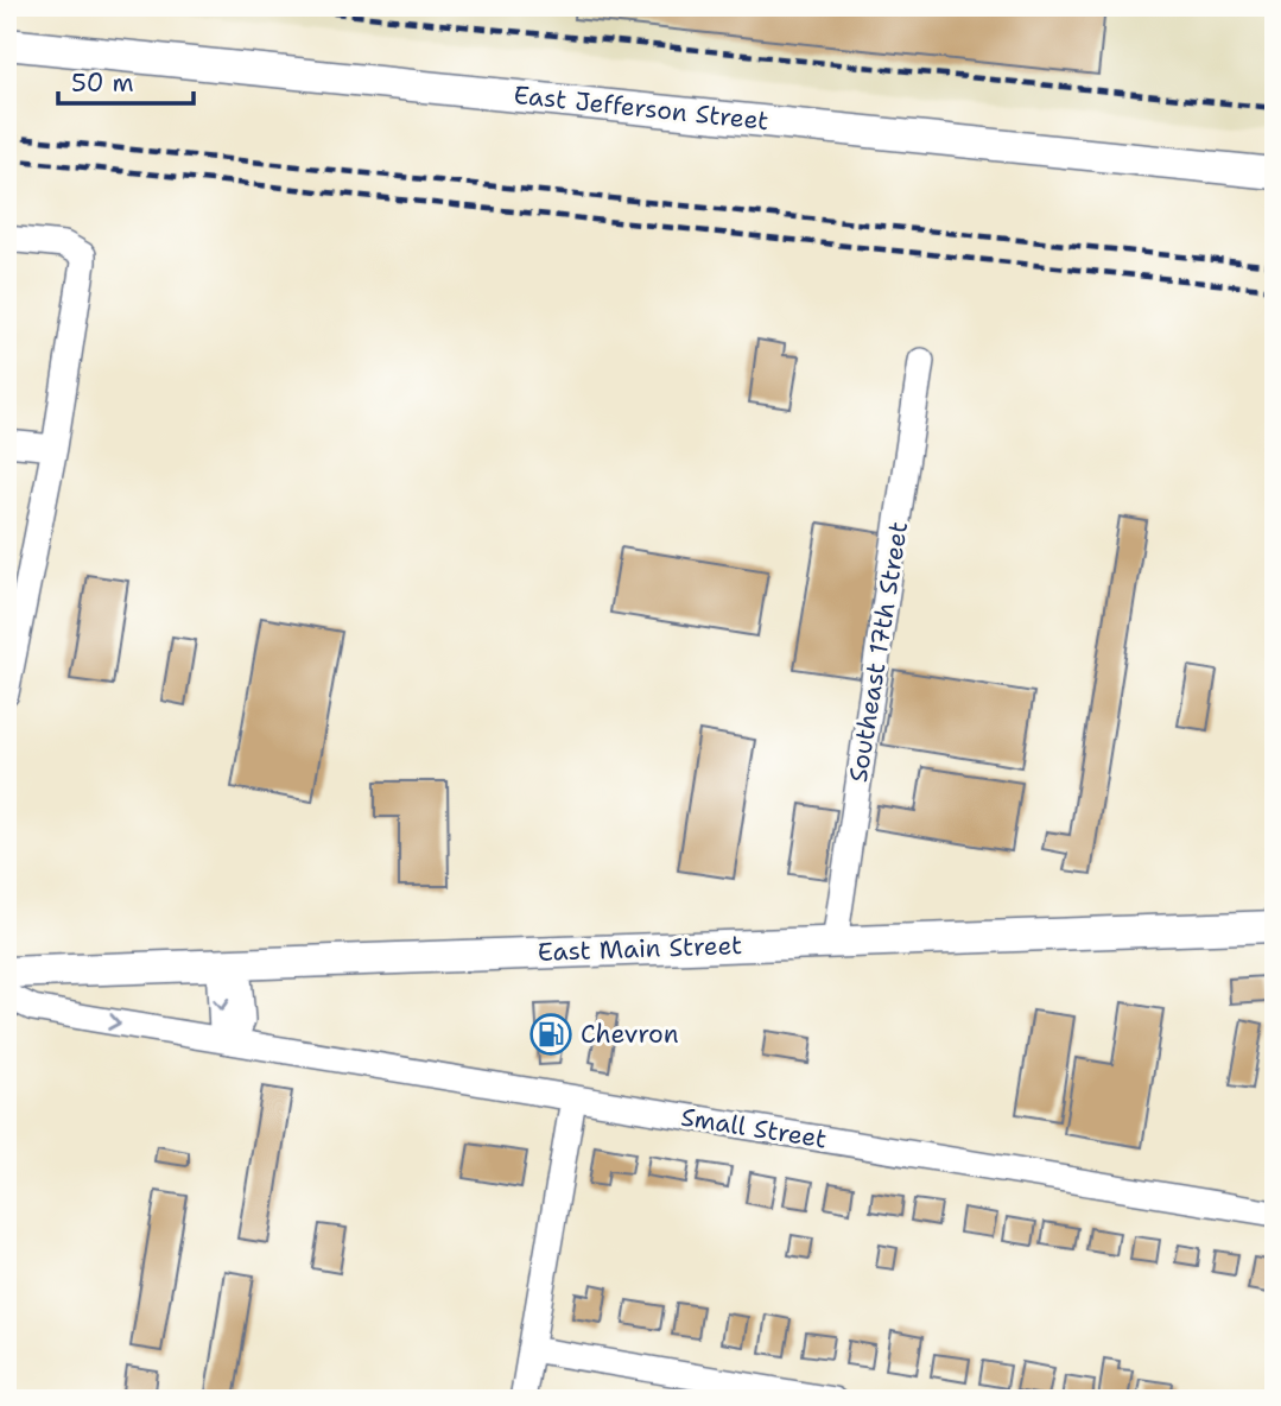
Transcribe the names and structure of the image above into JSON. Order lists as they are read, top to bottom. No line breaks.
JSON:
{"streets":{"main road":["East Jefferson Street","East Main Street"],"street":["Southeast 17th Street","Small Street"]},"crossings":[["Southeast 17th Street","East Main Street"]],"places":{"fuel station":["Chevron"]},"scale_bar":"50 m"}
